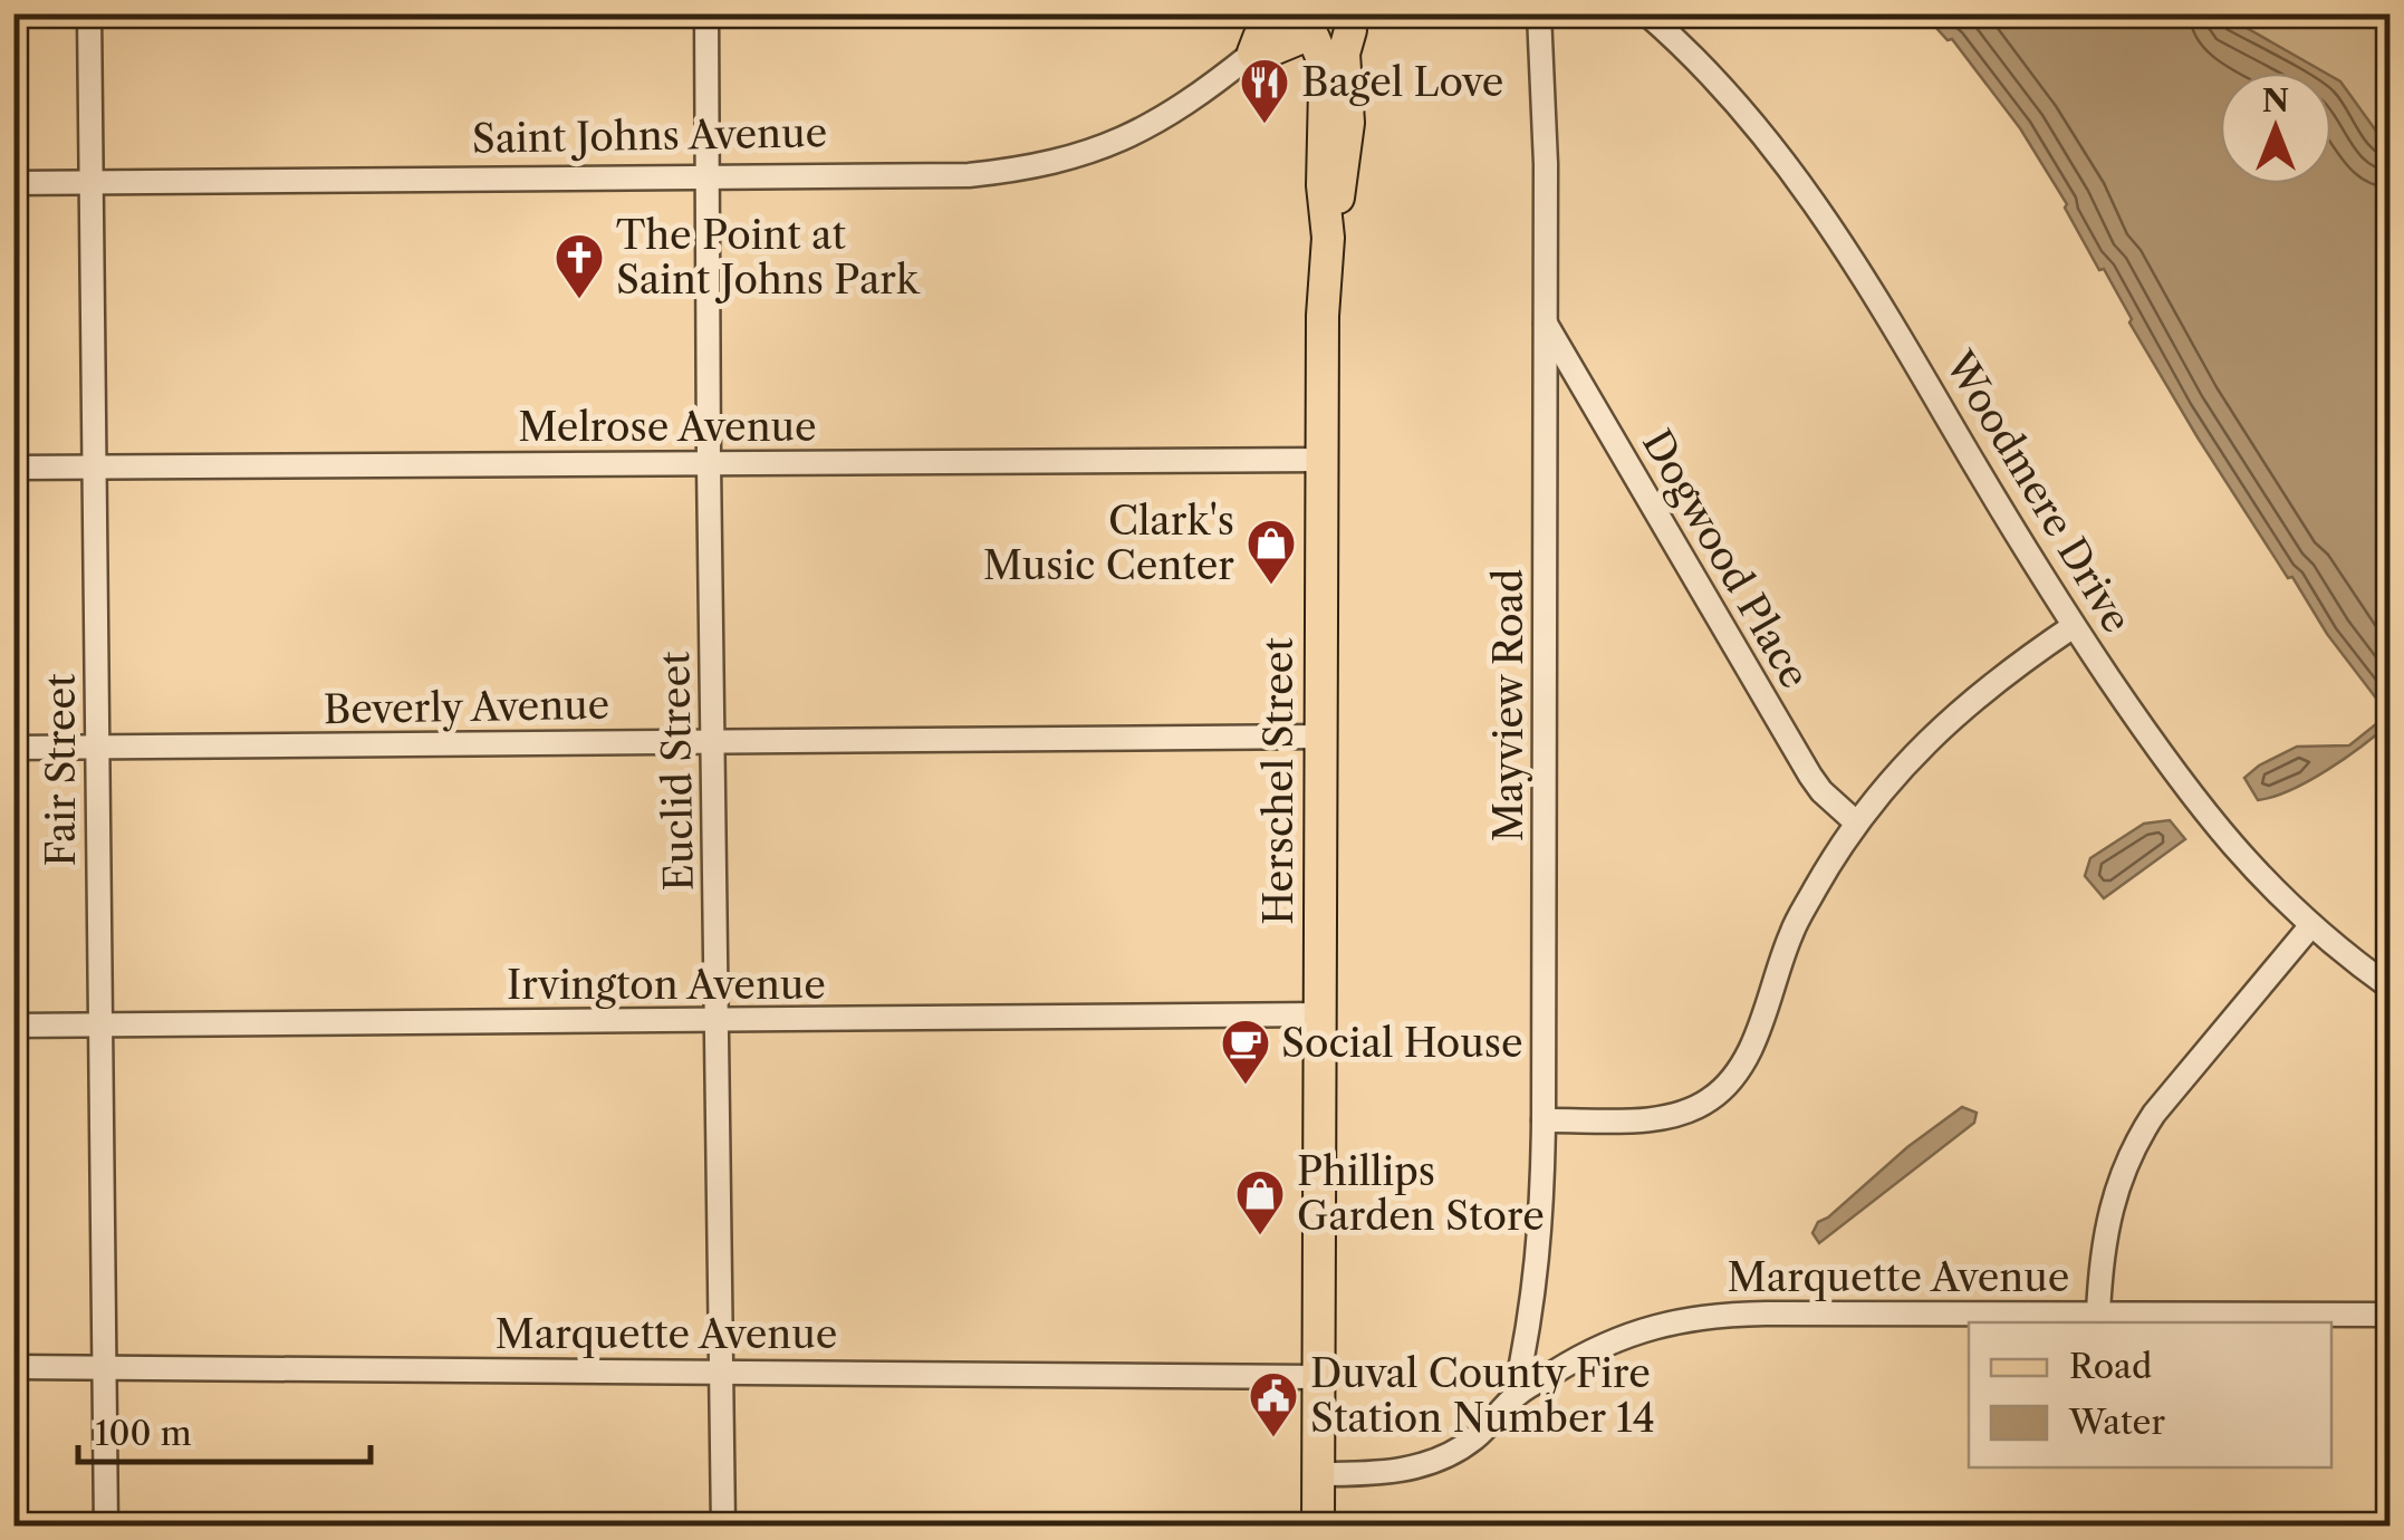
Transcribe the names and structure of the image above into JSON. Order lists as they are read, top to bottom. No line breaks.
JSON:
{"streets":{"main road":["Saint Johns Avenue","Herschel Street"],"street":["Melrose Avenue","Woodmere Drive","Dogwood Place","Mayview Road","Beverly Avenue","Fair Street","Euclid Street","Irvington Avenue","Marquette Avenue"]},"crossings":[["Saint Johns Avenue","Fair Street"],["Saint Johns Avenue","Euclid Street"],["Saint Johns Avenue","Herschel Street"],["Melrose Avenue","Fair Street"],["Melrose Avenue","Euclid Street"],["Melrose Avenue","Herschel Street"],["Dogwood Place","Mayview Road"],["Mayview Road","Marquette Avenue"],["Beverly Avenue","Fair Street"],["Beverly Avenue","Euclid Street"],["Beverly Avenue","Herschel Street"],["Fair Street","Irvington Avenue"],["Fair Street","Marquette Avenue"],["Euclid Street","Irvington Avenue"],["Euclid Street","Marquette Avenue"],["Herschel Street","Irvington Avenue"],["Herschel Street","Marquette Avenue"]],"places":{"restaurant":["Bagel Love"],"church":["The Point at Saint Johns Park"],"shop":["Clark's Music Center","Phillips Garden Store"],"cafe":["Social House"],"public building":["Duval County Fire Station Number 14"]},"legend":["Road","Water"],"scale_bar":"100 m","north":"top"}
